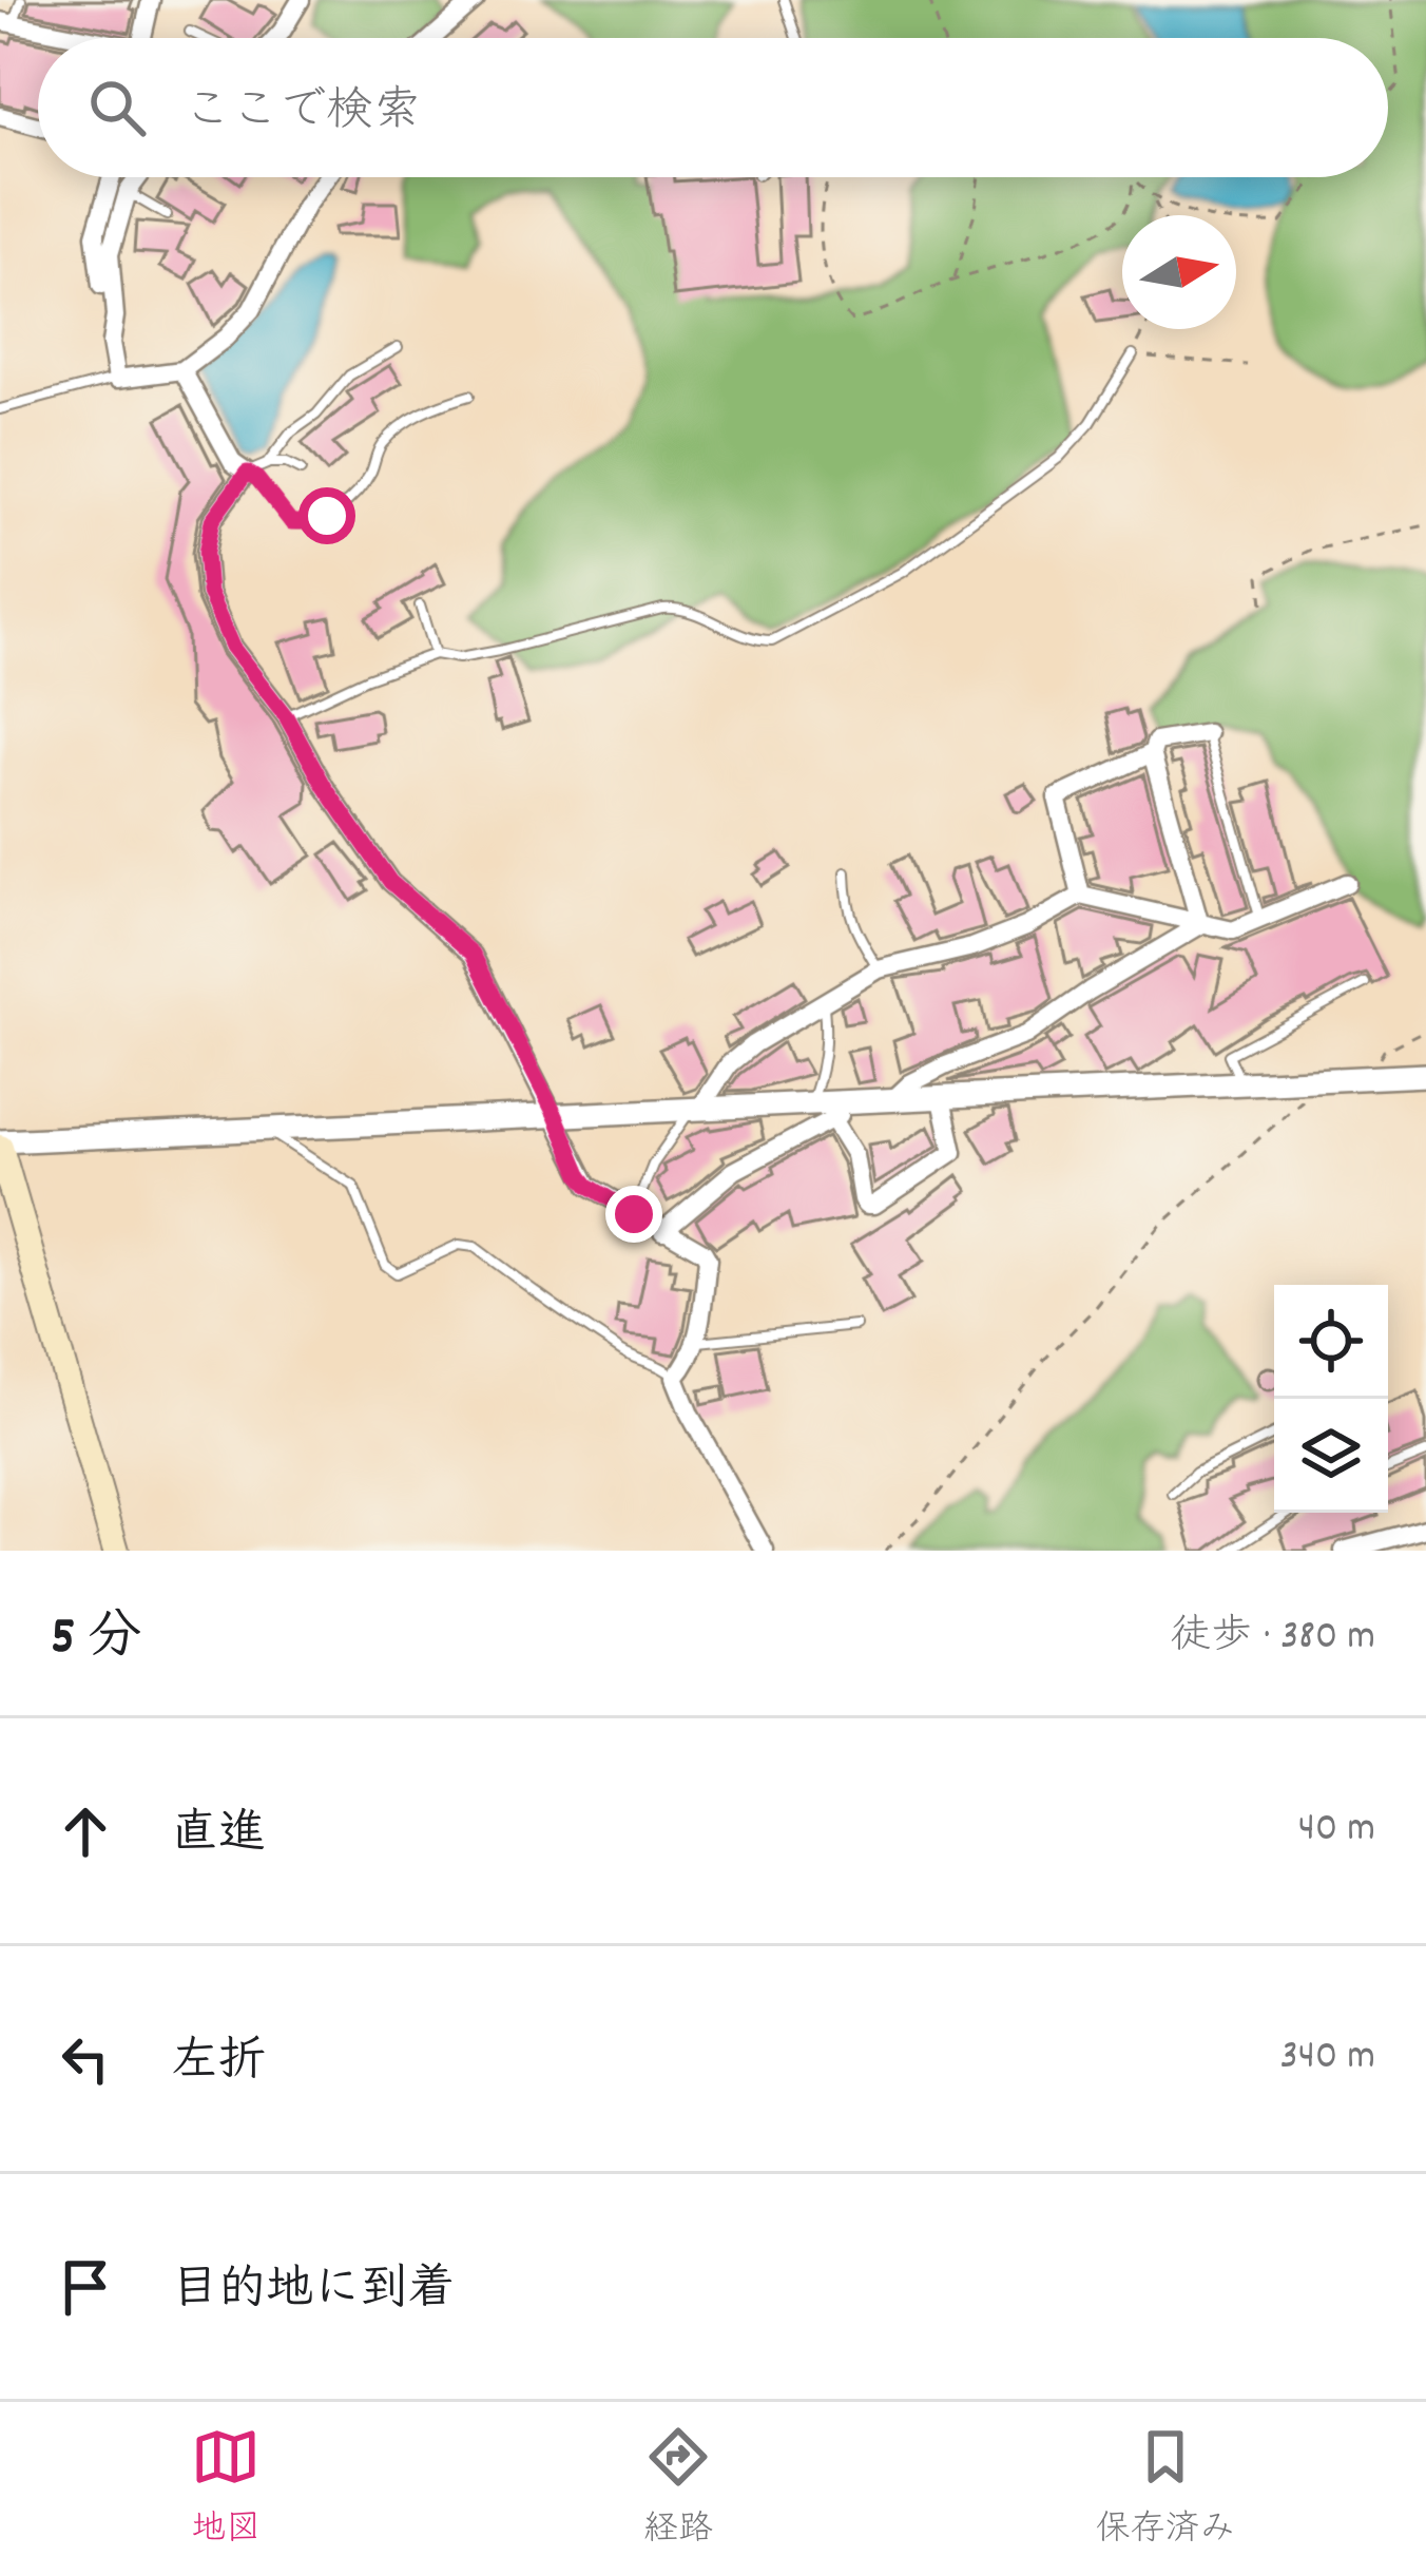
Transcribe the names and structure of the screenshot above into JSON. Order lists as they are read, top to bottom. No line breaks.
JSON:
{"north":"right","page":{"search":"ここで検索","heading":["5 分","徒歩 · 380 m"],"list":[["直進","40 m"],["左折","340 m"],"目的地に到着"],"nav":["地図","経路","保存済み"]}}
